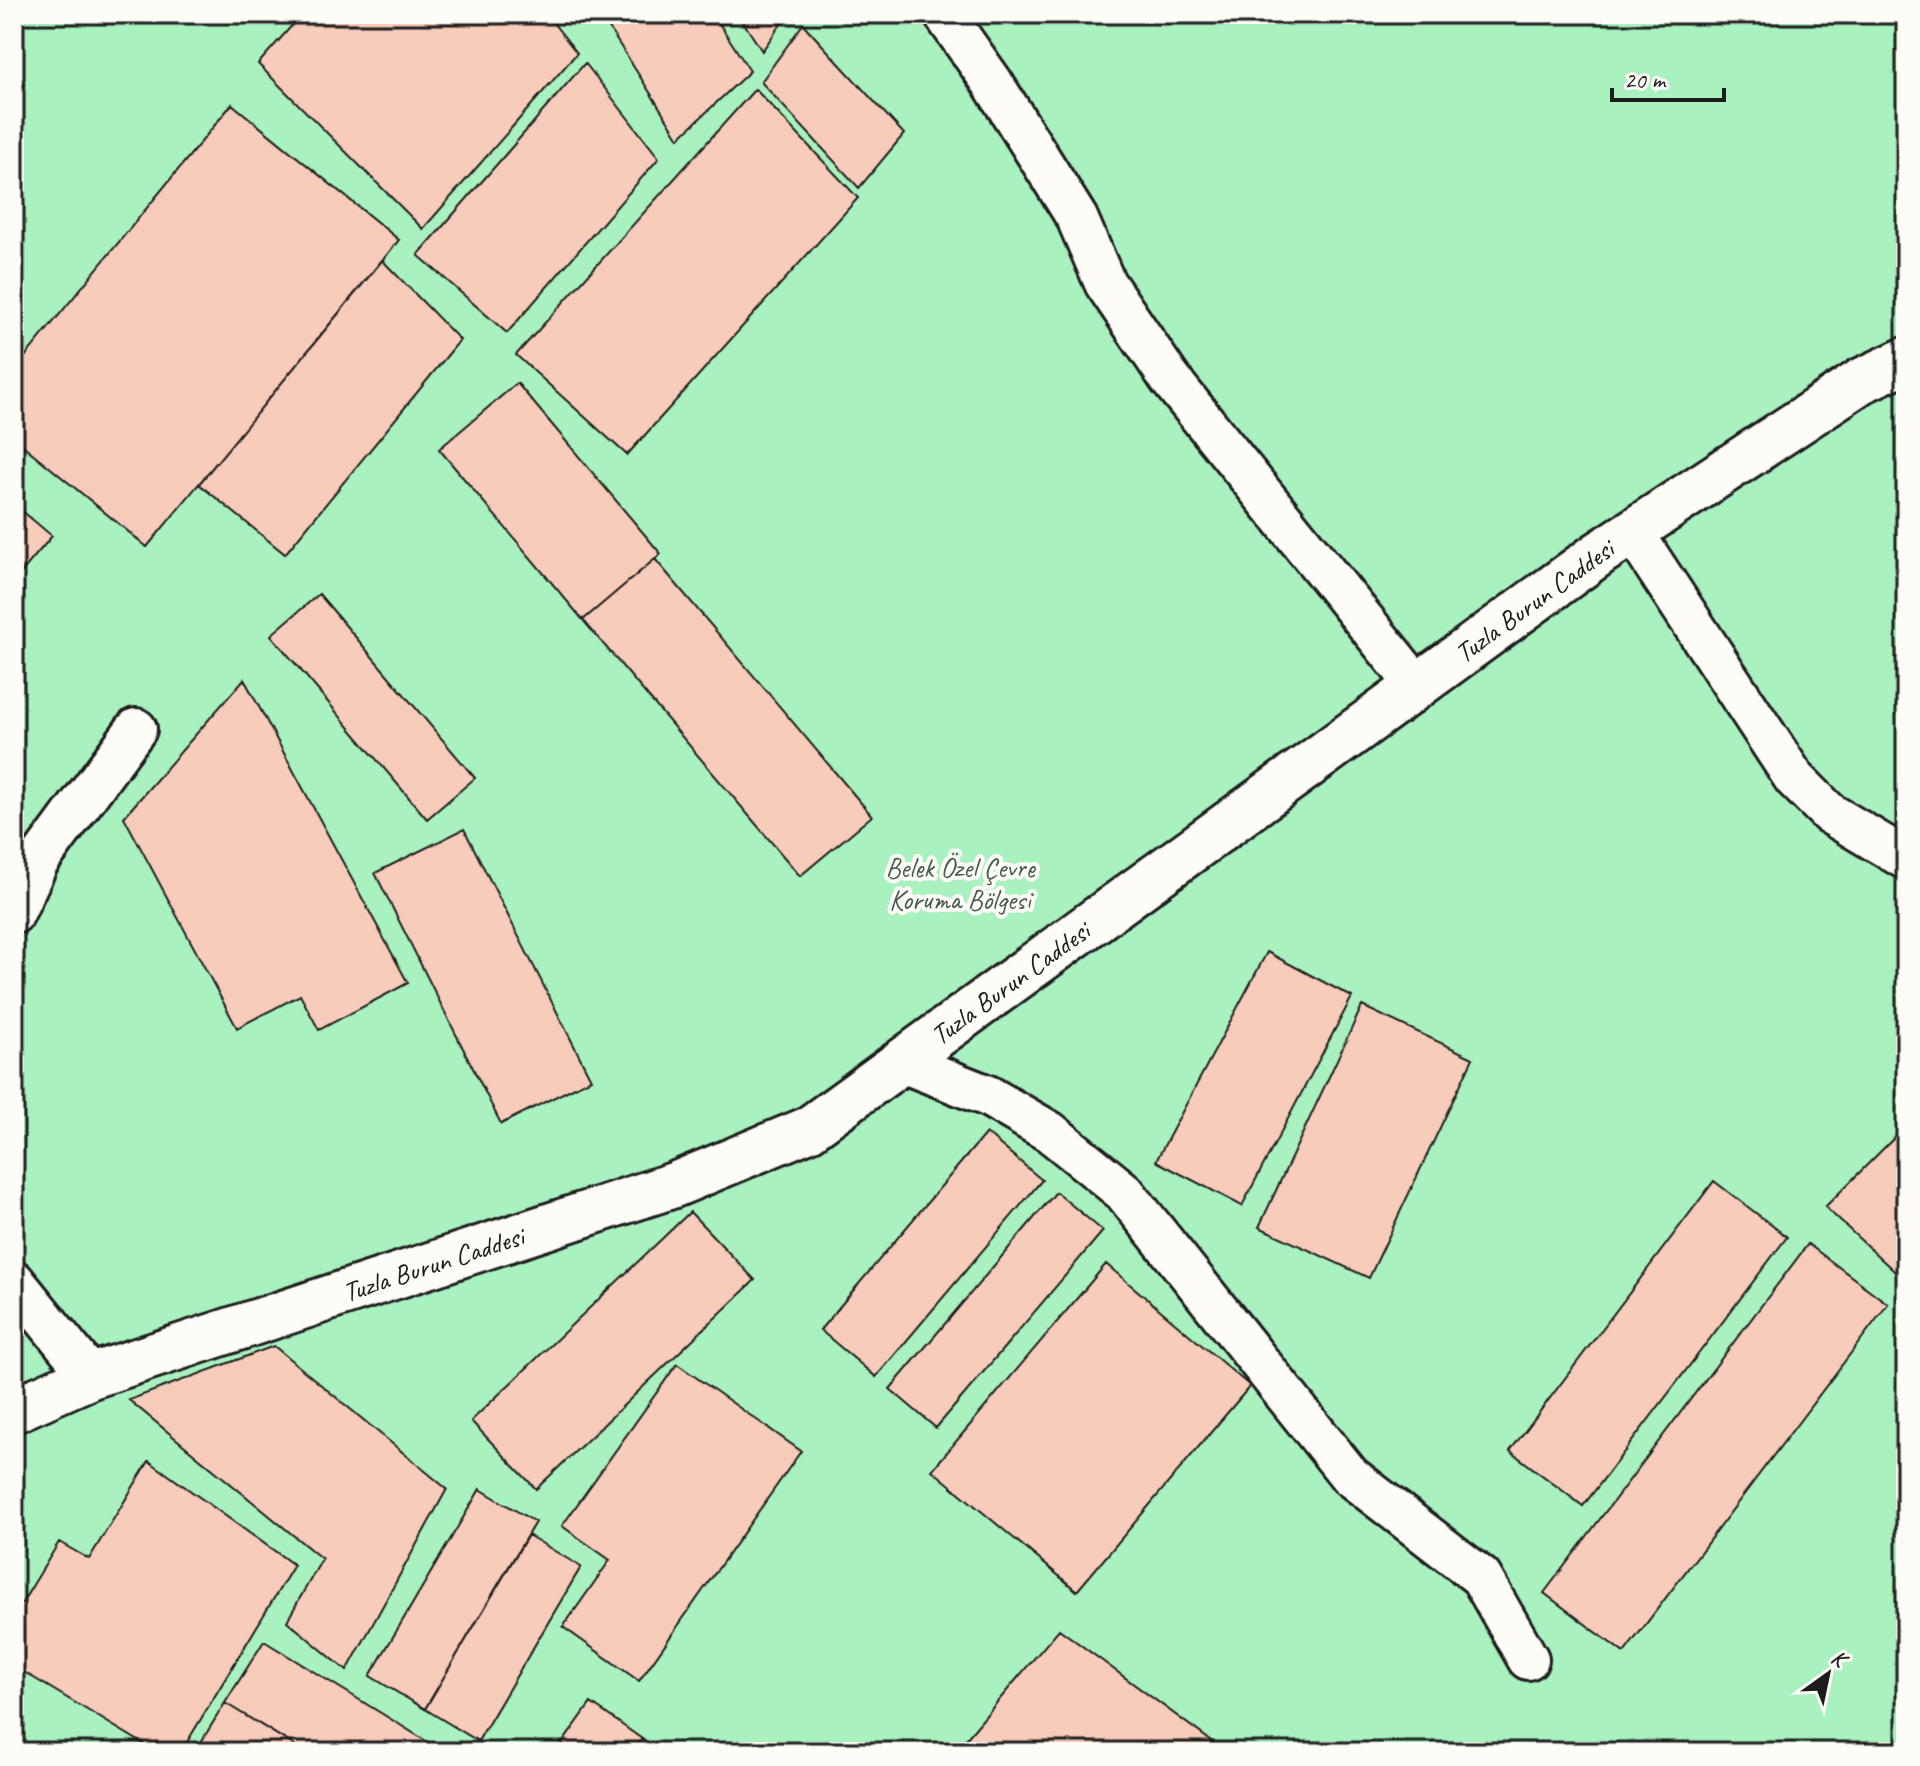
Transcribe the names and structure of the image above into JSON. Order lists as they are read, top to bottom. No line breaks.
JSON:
{"streets":{"main road":["Tuzla Burun Caddesi"]},"parks":["Belek Özel Çevre Koruma Bölgesi"],"scale_bar":"20 m","north":"top right"}
